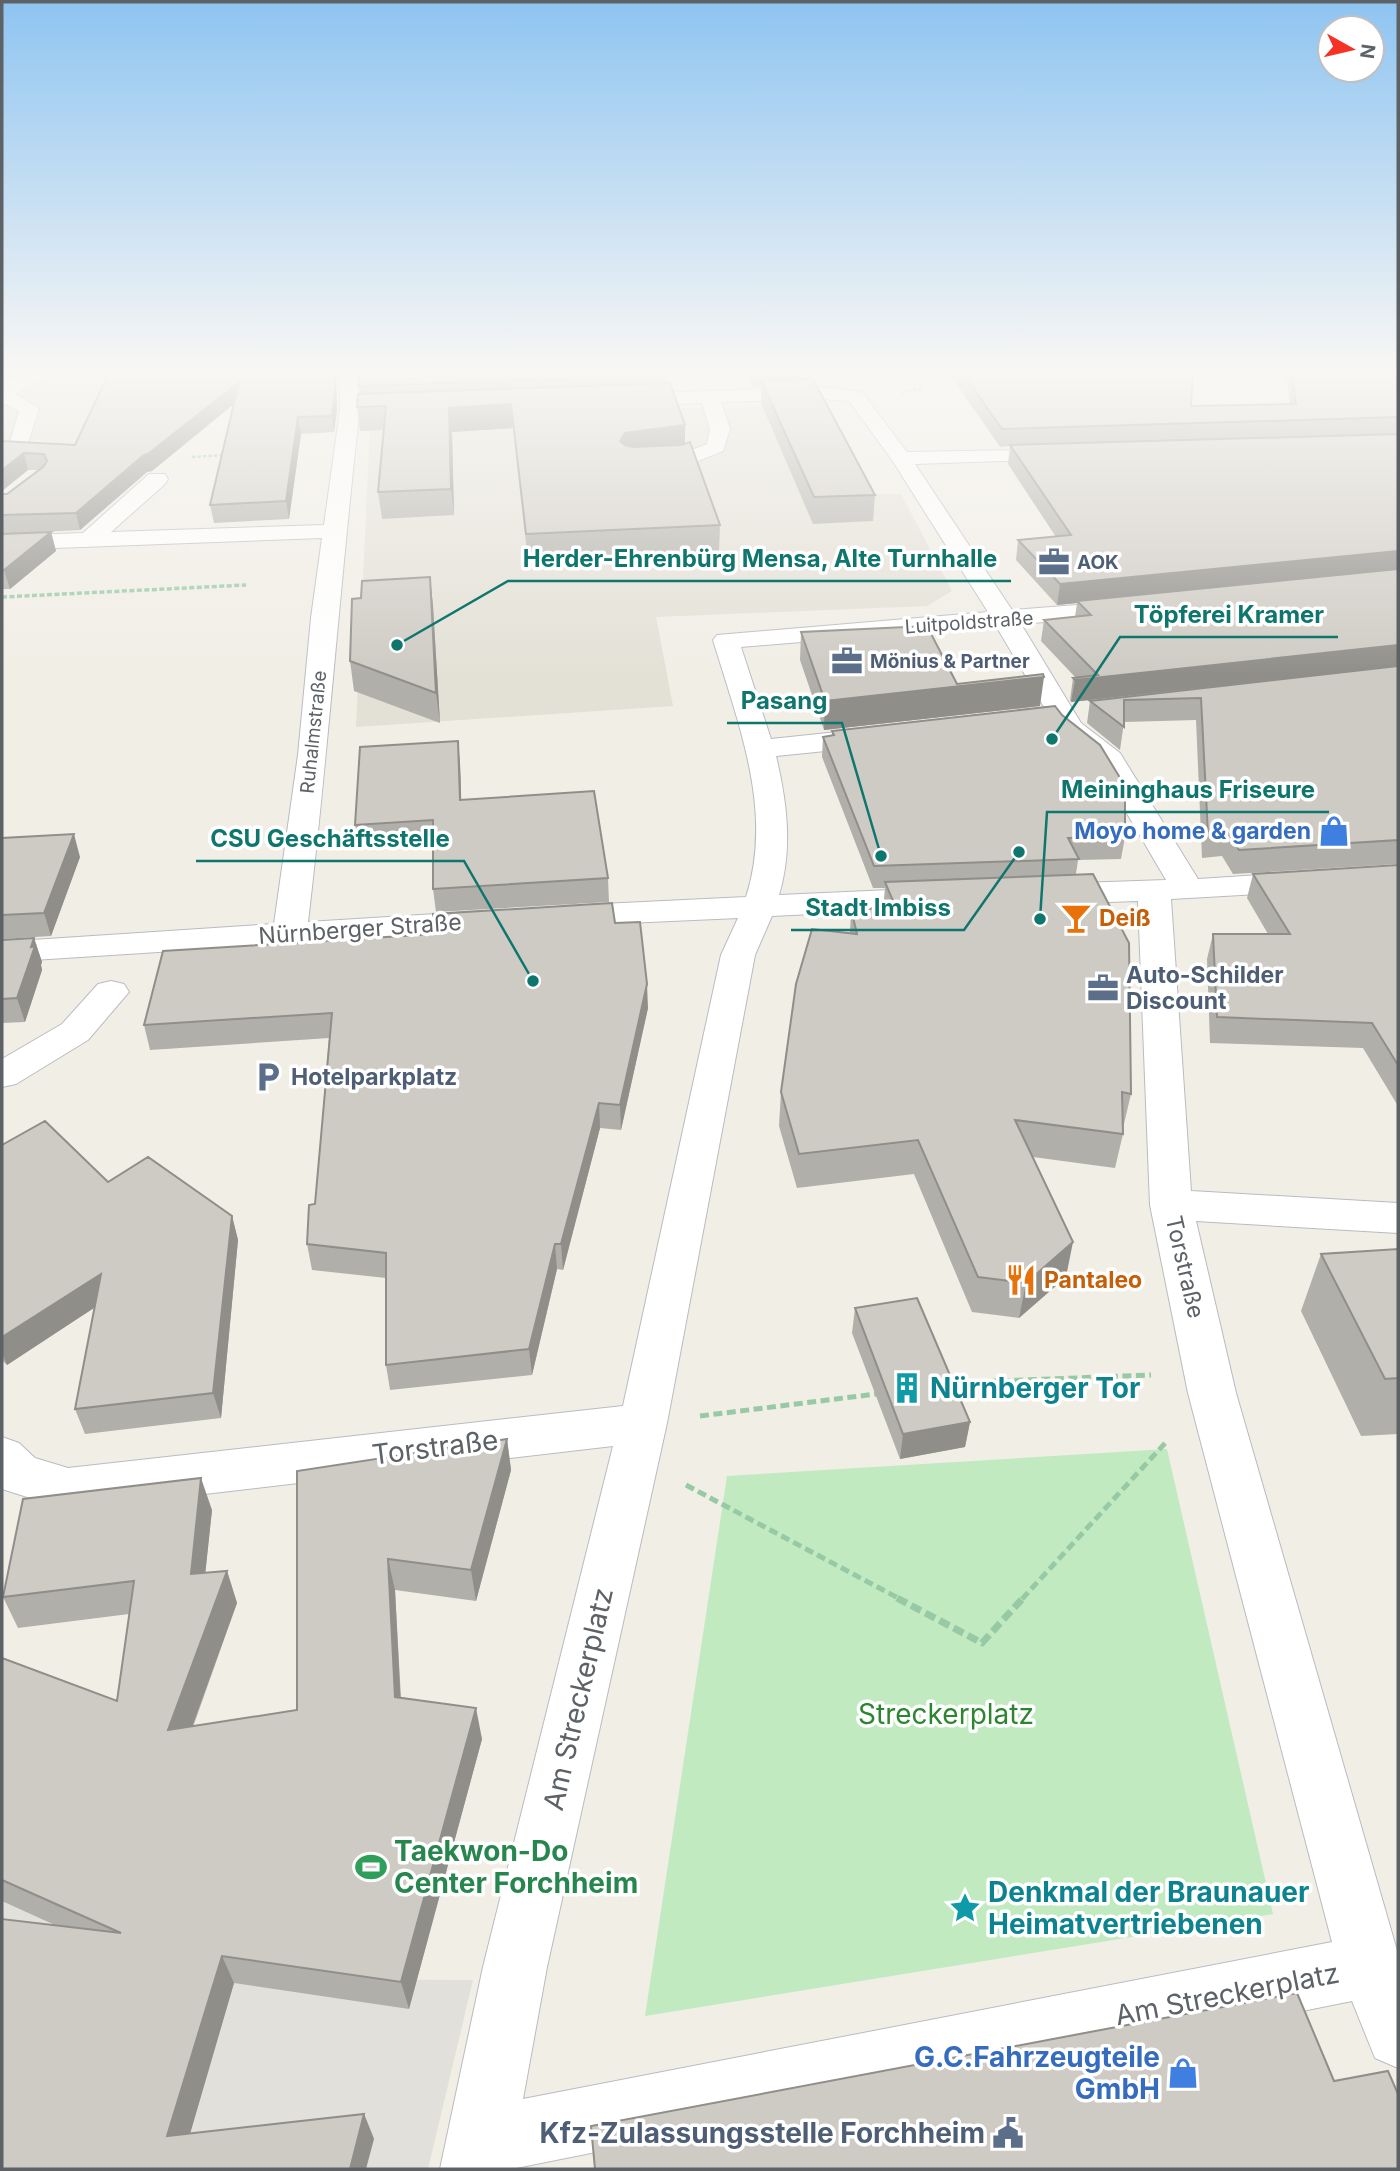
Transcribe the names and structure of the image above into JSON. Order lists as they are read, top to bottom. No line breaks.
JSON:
{"streets":{"street":["Luitpoldstraße","Ruhalmstraße","Nürnberger Straße","Torstraße","Am Streckerplatz"]},"crossings":[["Luitpoldstraße","Nürnberger Straße"],["Ruhalmstraße","Nürnberger Straße"],["Torstraße","Am Streckerplatz"]],"parks":["Streckerplatz"],"places":{"office":["AOK","Mönius & Partner","Auto-Schilder Discount"],"other":["Herder-Ehrenbürg Mensa, Alte Turnhalle","Töpferei Kramer","Stadt Imbiss","Pasang","Meininghaus Friseure","CSU Geschäftsstelle"],"shop":["Moyo home & garden","G.C.Fahrzeugteile GmbH"],"bar":["Deiß"],"parking":["Hotelparkplatz"],"restaurant":["Pantaleo"],"building":["Nürnberger Tor"],"sports":["Taekwon-Do Center Forchheim"],"place":["Denkmal der Braunauer Heimatvertriebenen"],"public building":["Kfz-Zulassungsstelle Forchheim"]},"north":"right"}
